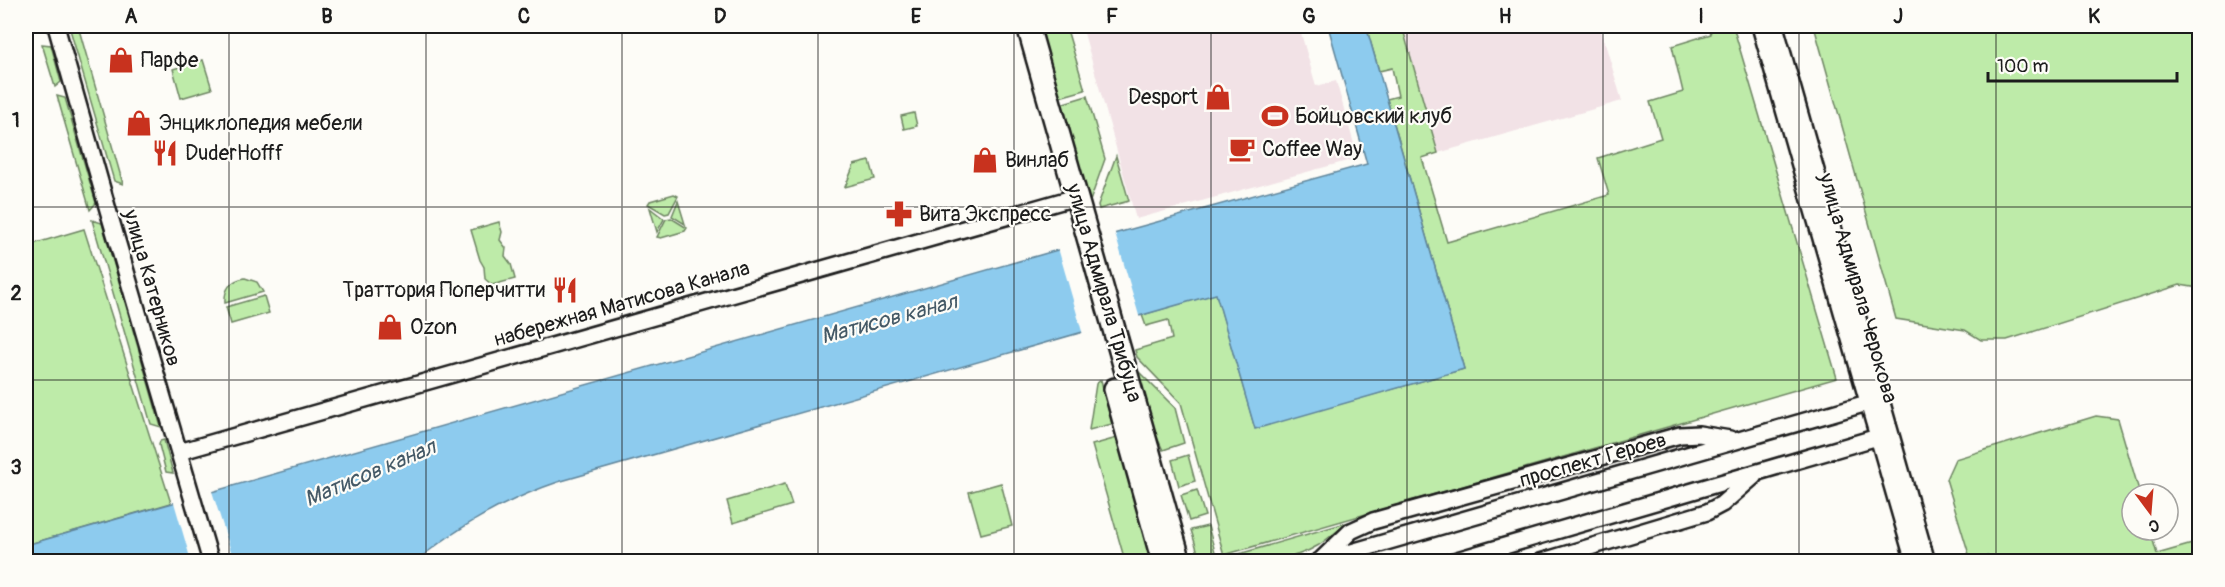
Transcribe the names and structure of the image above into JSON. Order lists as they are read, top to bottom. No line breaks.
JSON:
{"streets":{"street":["улица Катерников","улица Адмирала Черокова","улица Адмирала Трибуца","набережная Матисова Канала","проспект Героев"]},"crossings":[["улица Катерников","набережная Матисова Канала"],["улица Адмирала Черокова","проспект Героев"],["улица Адмирала Трибуца","набережная Матисова Канала"]],"water":["Матисов канал"],"places":{"shop":["Парфе","Desport","Энциклопедия мебели","Винлаб","Ozon"],"sports":["Бойцовский клуб"],"cafe":["Coffee Way"],"restaurant":["DuderHofff","Траттория Поперчитти"],"pharmacy":["Вита Экспресс"]},"scale_bar":"100 m","north":"bottom","grid":{"columns":["A","B","C","D","E","F","G","H","I","J","K"],"rows":["1","2","3"]}}
